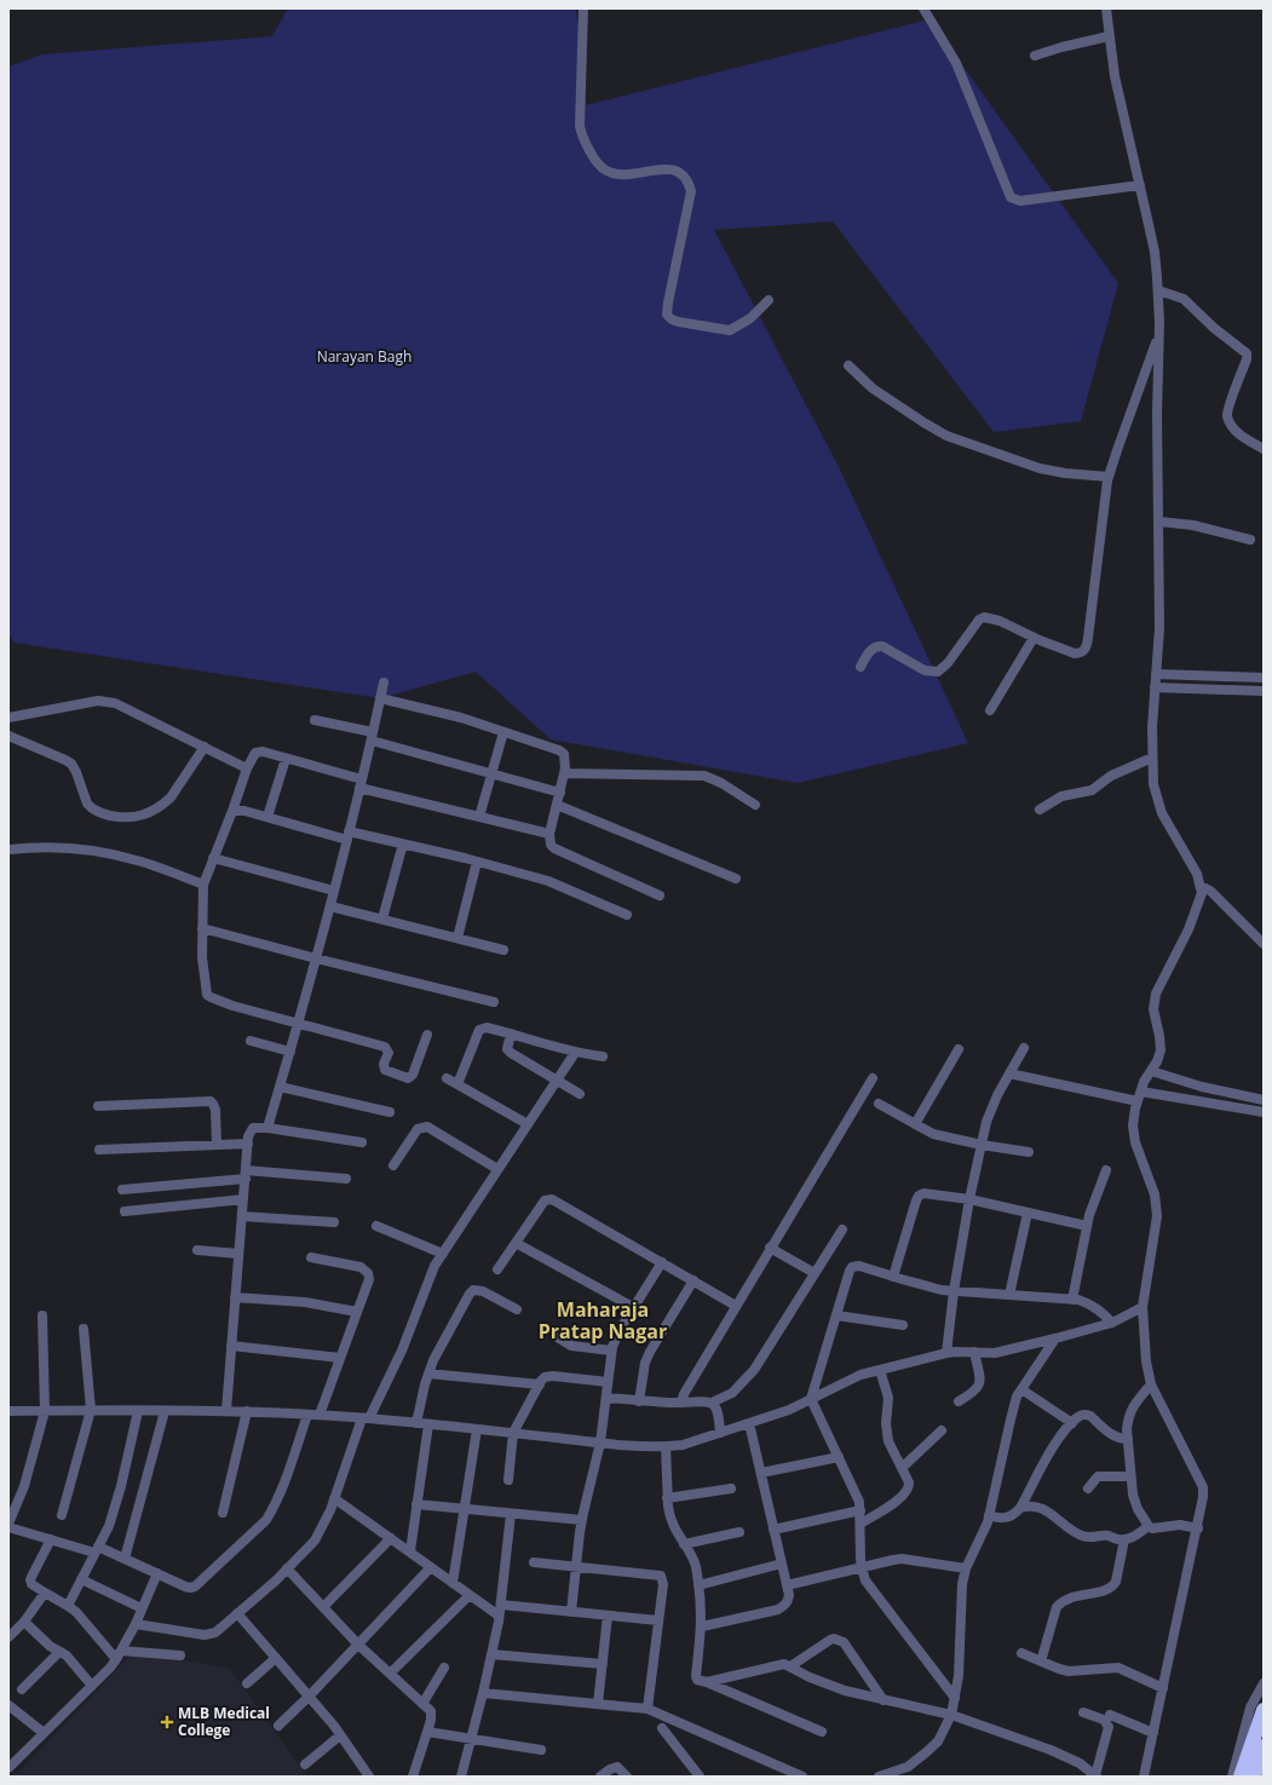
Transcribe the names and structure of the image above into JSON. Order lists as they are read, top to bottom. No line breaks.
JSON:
{"districts":["Maharaja Pratap Nagar"],"parks":["Narayan Bagh"],"places":{"health":["MLB Medical College"]}}
